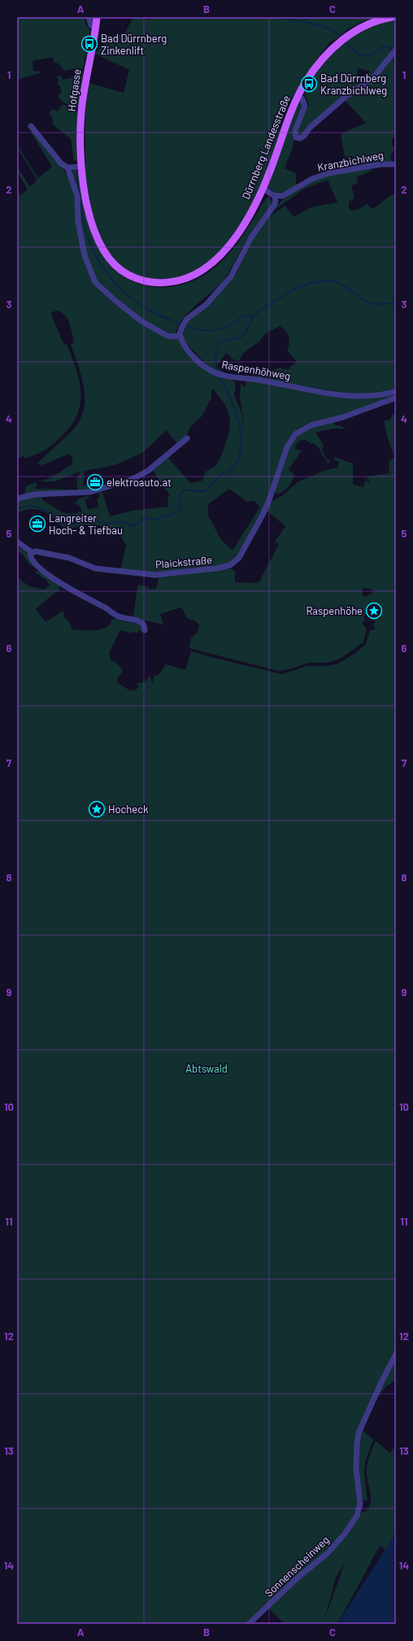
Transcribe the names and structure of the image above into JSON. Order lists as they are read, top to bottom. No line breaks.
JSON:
{"streets":{"main road":["Hofgasse","Dürrnberg Landesstraße"],"street":["Kranzbichlweg","Raspenhöhweg","Plaickstraße","Sonnenscheinweg"]},"crossings":[["Hofgasse","Dürrnberg Landesstraße"]],"parks":["Abtswald"],"places":{"bus stop":["Bad Dürrnberg Zinkenlift","Bad Dürrnberg Kranzbichlweg"],"office":["elektroauto.at","Langreiter Hoch- & Tiefbau"],"place":["Raspenhöhe","Hocheck"]},"grid":{"columns":["A","B","C"],"rows":["1","2","3","4","5","6","7","8","9","10","11","12","13","14"]}}
